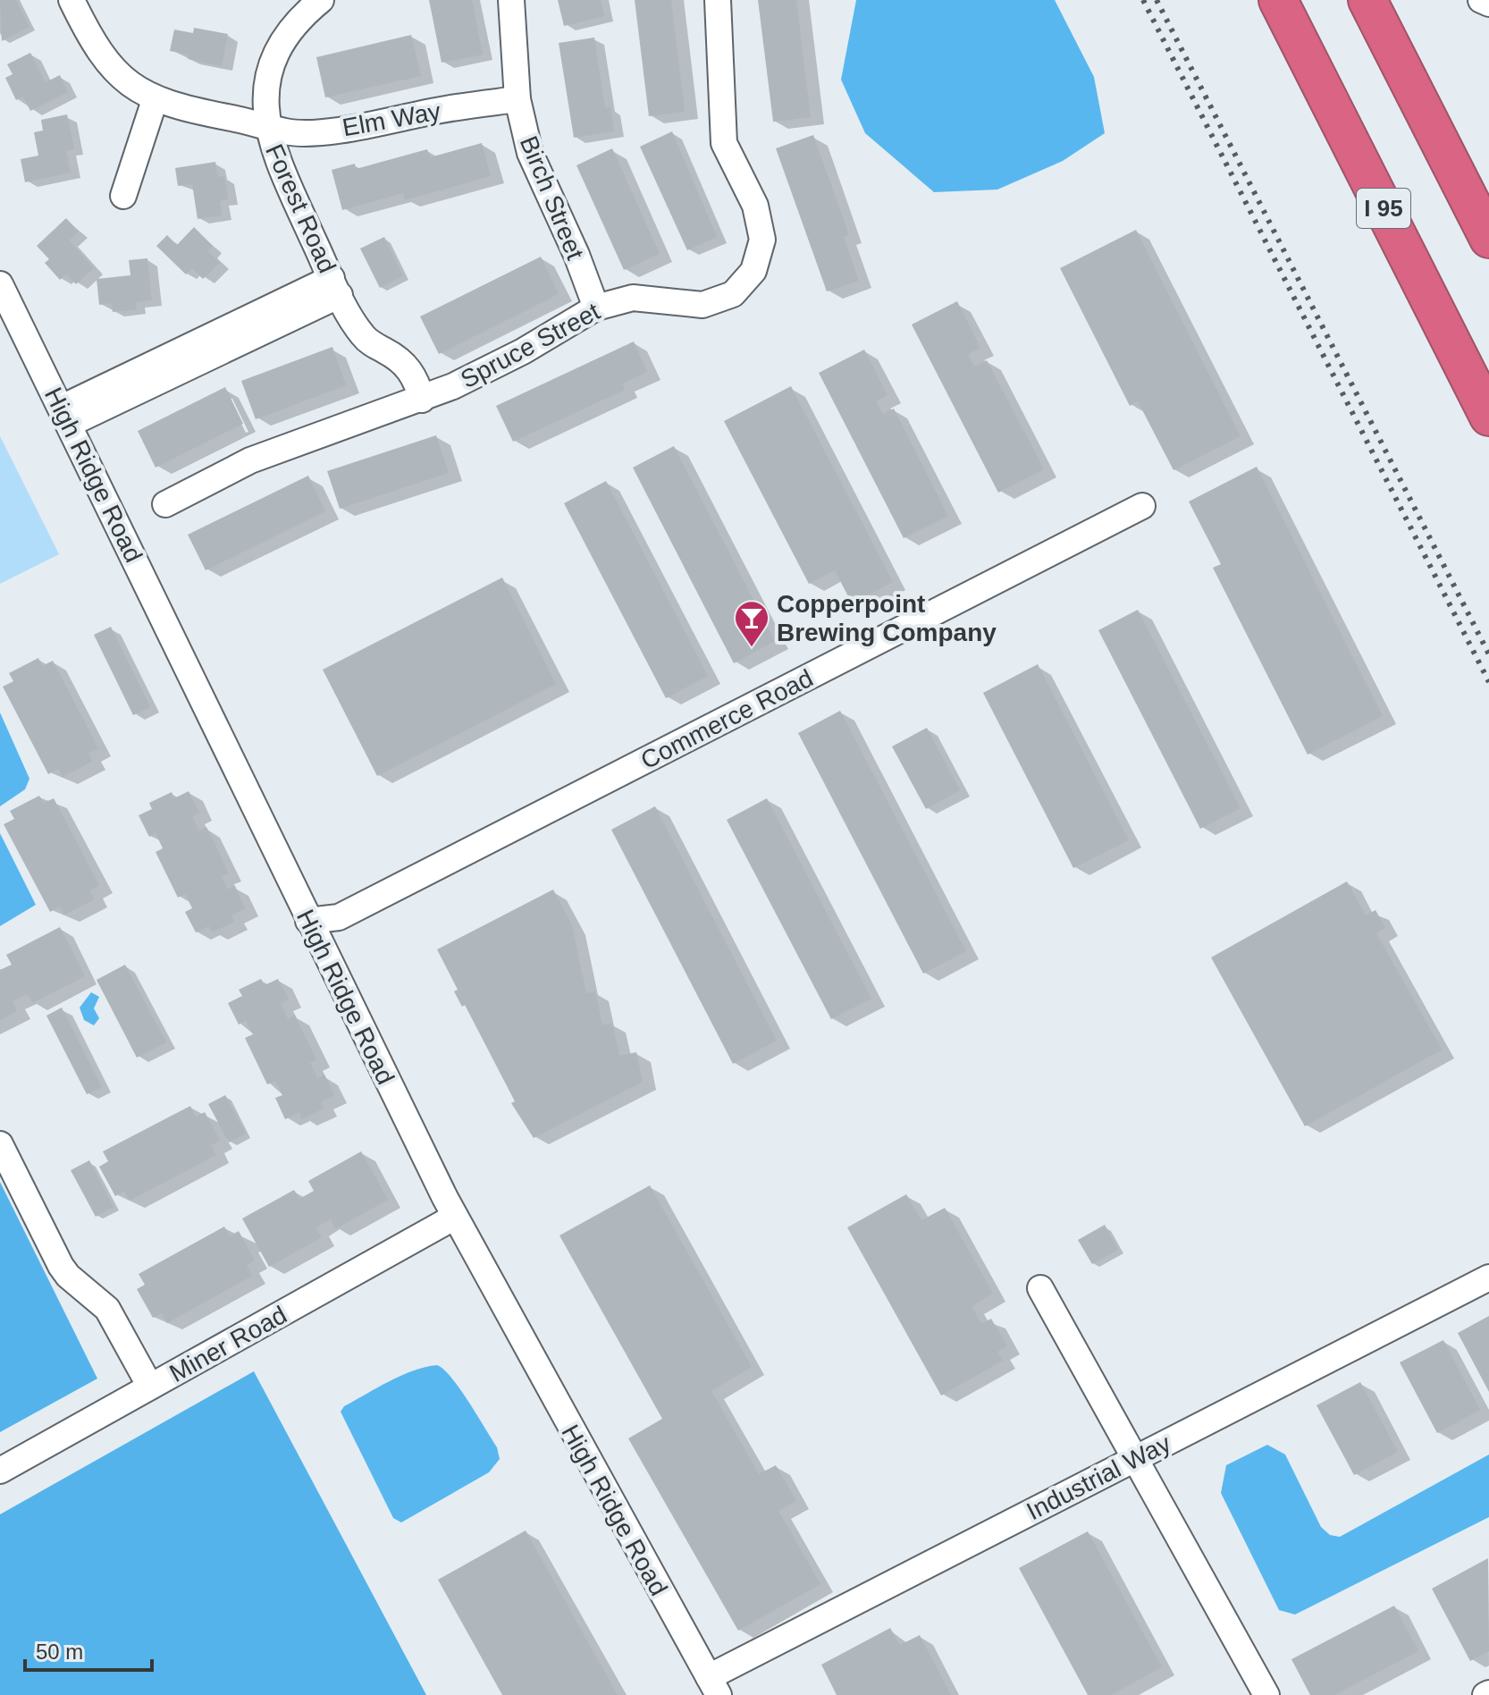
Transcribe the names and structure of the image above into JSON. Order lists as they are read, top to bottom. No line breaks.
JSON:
{"streets":{"highway":["I 95"],"street":["Elm Way","Birch Street","Forest Road","Spruce Street","High Ridge Road","Commerce Road","Miner Road","Industrial Way"]},"crossings":[["Elm Way","Birch Street"],["Elm Way","Forest Road"],["Birch Street","Spruce Street"],["Forest Road","Spruce Street"],["High Ridge Road","Commerce Road"],["High Ridge Road","Miner Road"],["High Ridge Road","Industrial Way"]],"places":{"bar":["Copperpoint Brewing Company"]},"scale_bar":"50 m"}
